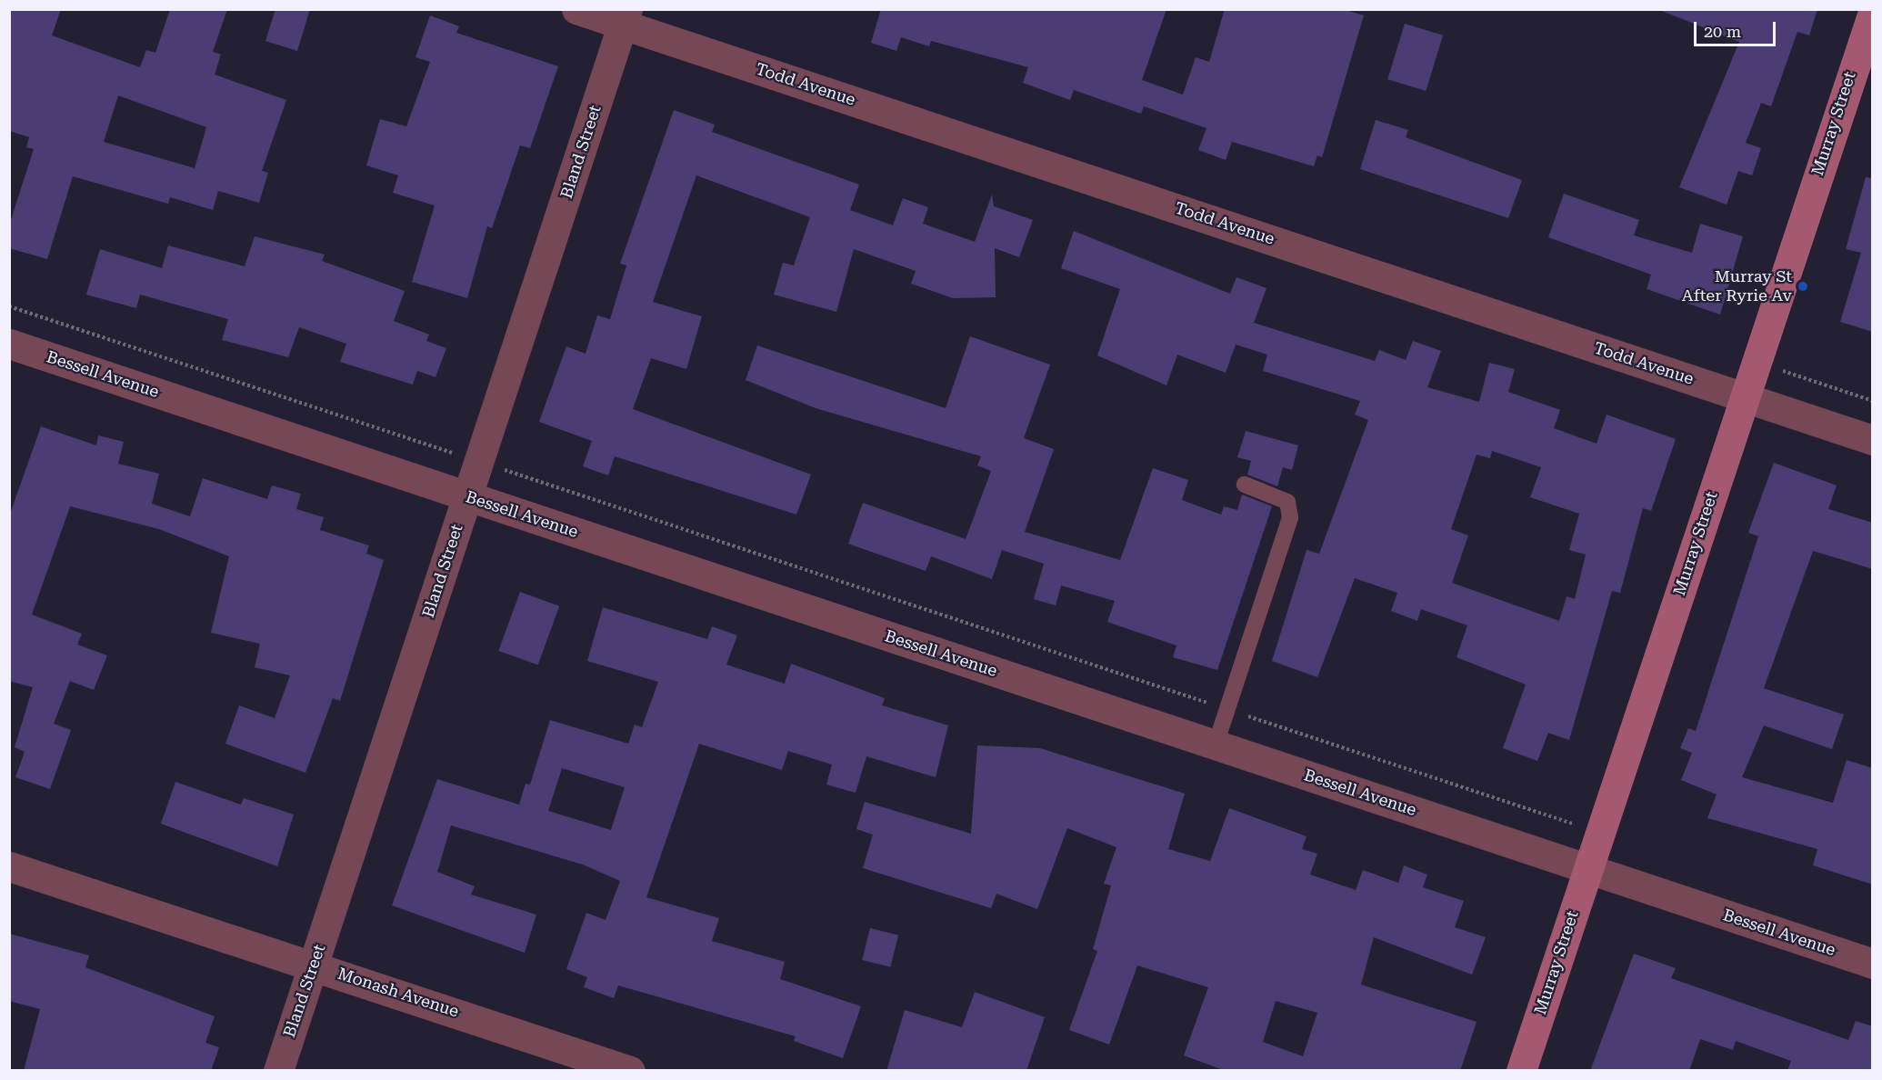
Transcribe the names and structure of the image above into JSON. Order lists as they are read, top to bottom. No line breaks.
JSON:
{"streets":{"main road":["Murray Street"],"street":["Todd Avenue","Bland Street","Bessell Avenue","Monash Avenue"]},"crossings":[["Todd Avenue","Murray Street"],["Todd Avenue","Bland Street"],["Murray Street","Bessell Avenue"],["Bland Street","Bessell Avenue"],["Bland Street","Monash Avenue"]],"places":["Murray St After Ryrie Av"],"scale_bar":"20 m"}
